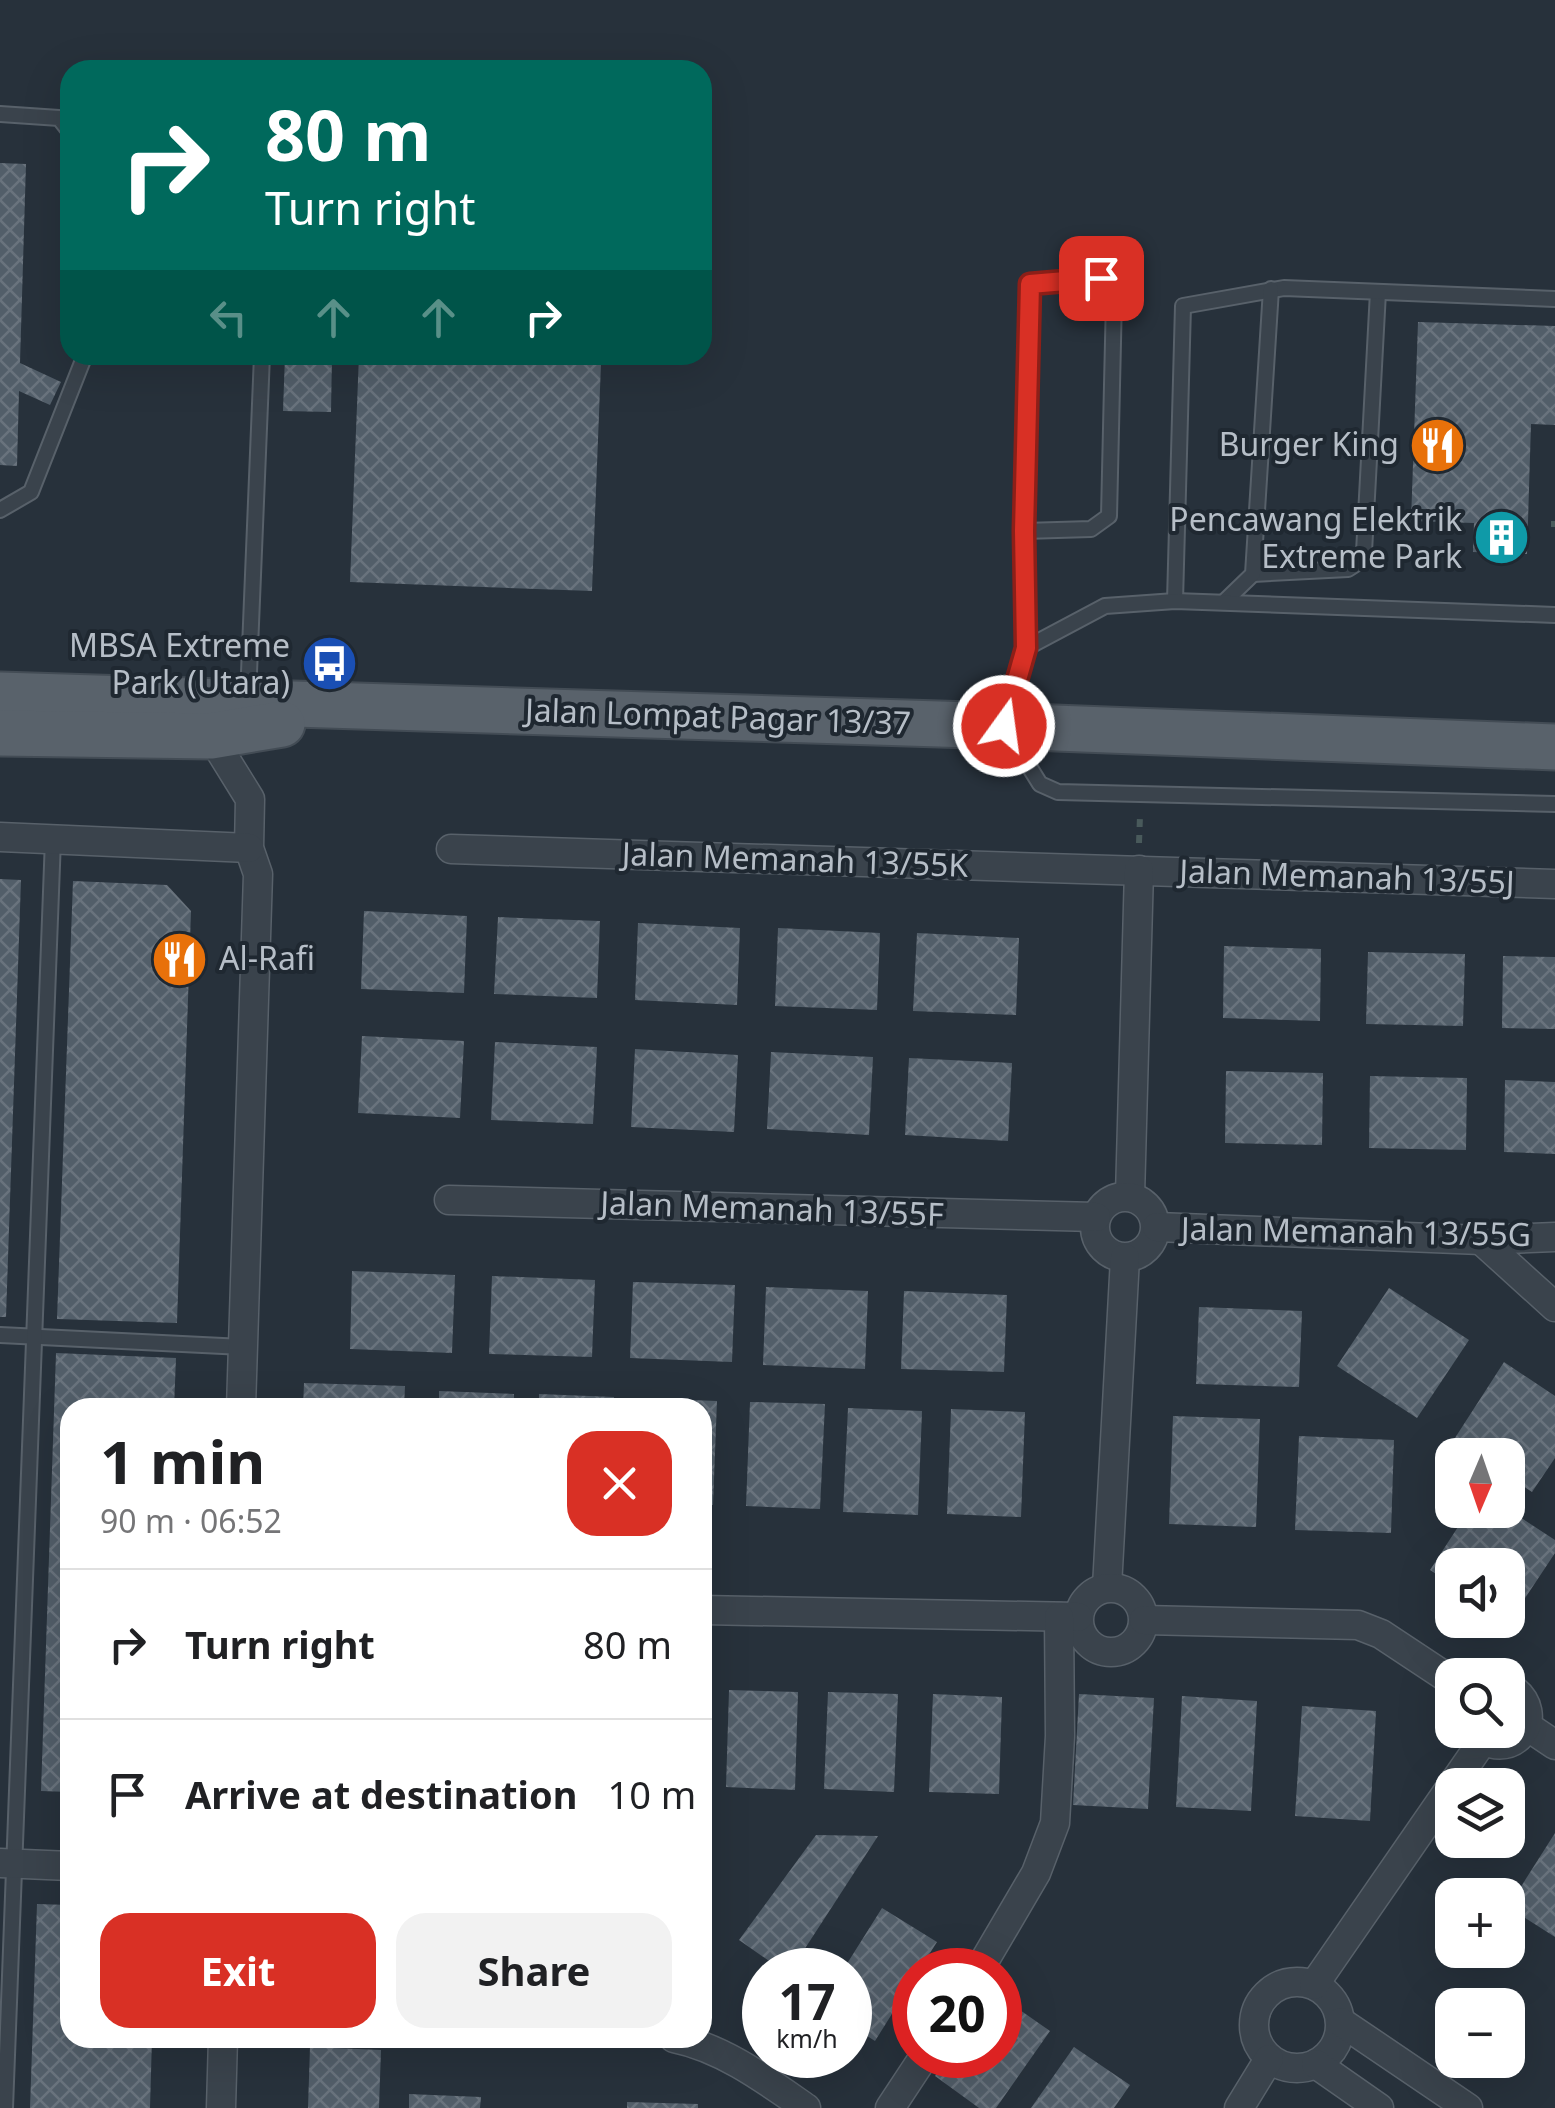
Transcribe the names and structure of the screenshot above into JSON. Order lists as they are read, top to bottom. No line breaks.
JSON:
{"streets":{"main road":["Jalan Lompat Pagar 13/37"],"street":["Jalan Memanah 13/55K","Jalan Memanah 13/55J","Jalan Memanah 13/55F","Jalan Memanah 13/55G"]},"crossings":[["Jalan Memanah 13/55K","Jalan Memanah 13/55J"],["Jalan Memanah 13/55F","Jalan Memanah 13/55G"]],"places":{"restaurant":["Burger King","Al-Rafi"],"building":["Pencawang Elektrik Extreme Park"],"bus stop":["MBSA Extreme Park (Utara)"]},"north":"bottom","page":{"turn":["80 m","Turn right"],"heading":["1 min","90 m · 06:52"],"map_buttons":["+","−"],"list":[{"name":"Turn right","value":"80 m"},{"name":"Arrive at destination","value":"10 m"}],"buttons":["Exit","Share"],"speed":"17 km/h","limit":"20"}}
